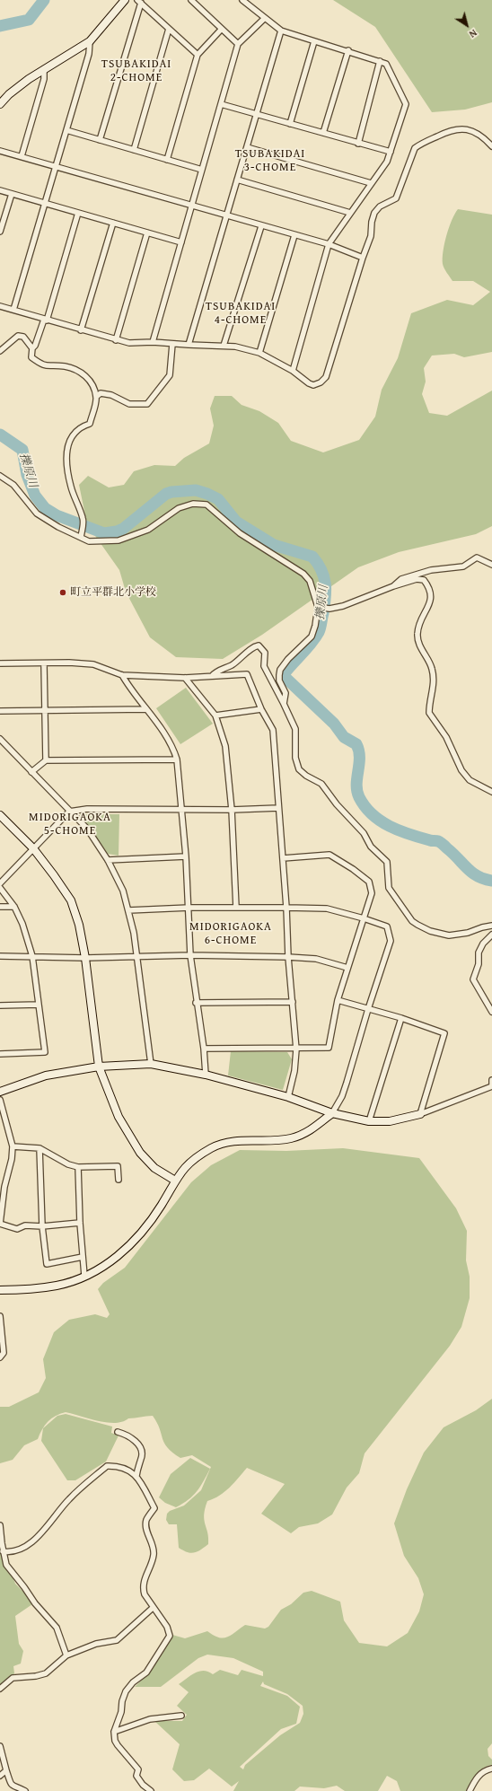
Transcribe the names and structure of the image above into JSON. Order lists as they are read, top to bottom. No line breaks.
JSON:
{"districts":["TSUBAKIDAI 2-CHOME","TSUBAKIDAI 3-CHOME","TSUBAKIDAI 4-CHOME","MIDORIGAOKA 5-CHOME","MIDORIGAOKA 6-CHOME"],"water":["擽原川"],"places":["町立平群北小学校"],"north":"bottom right"}
